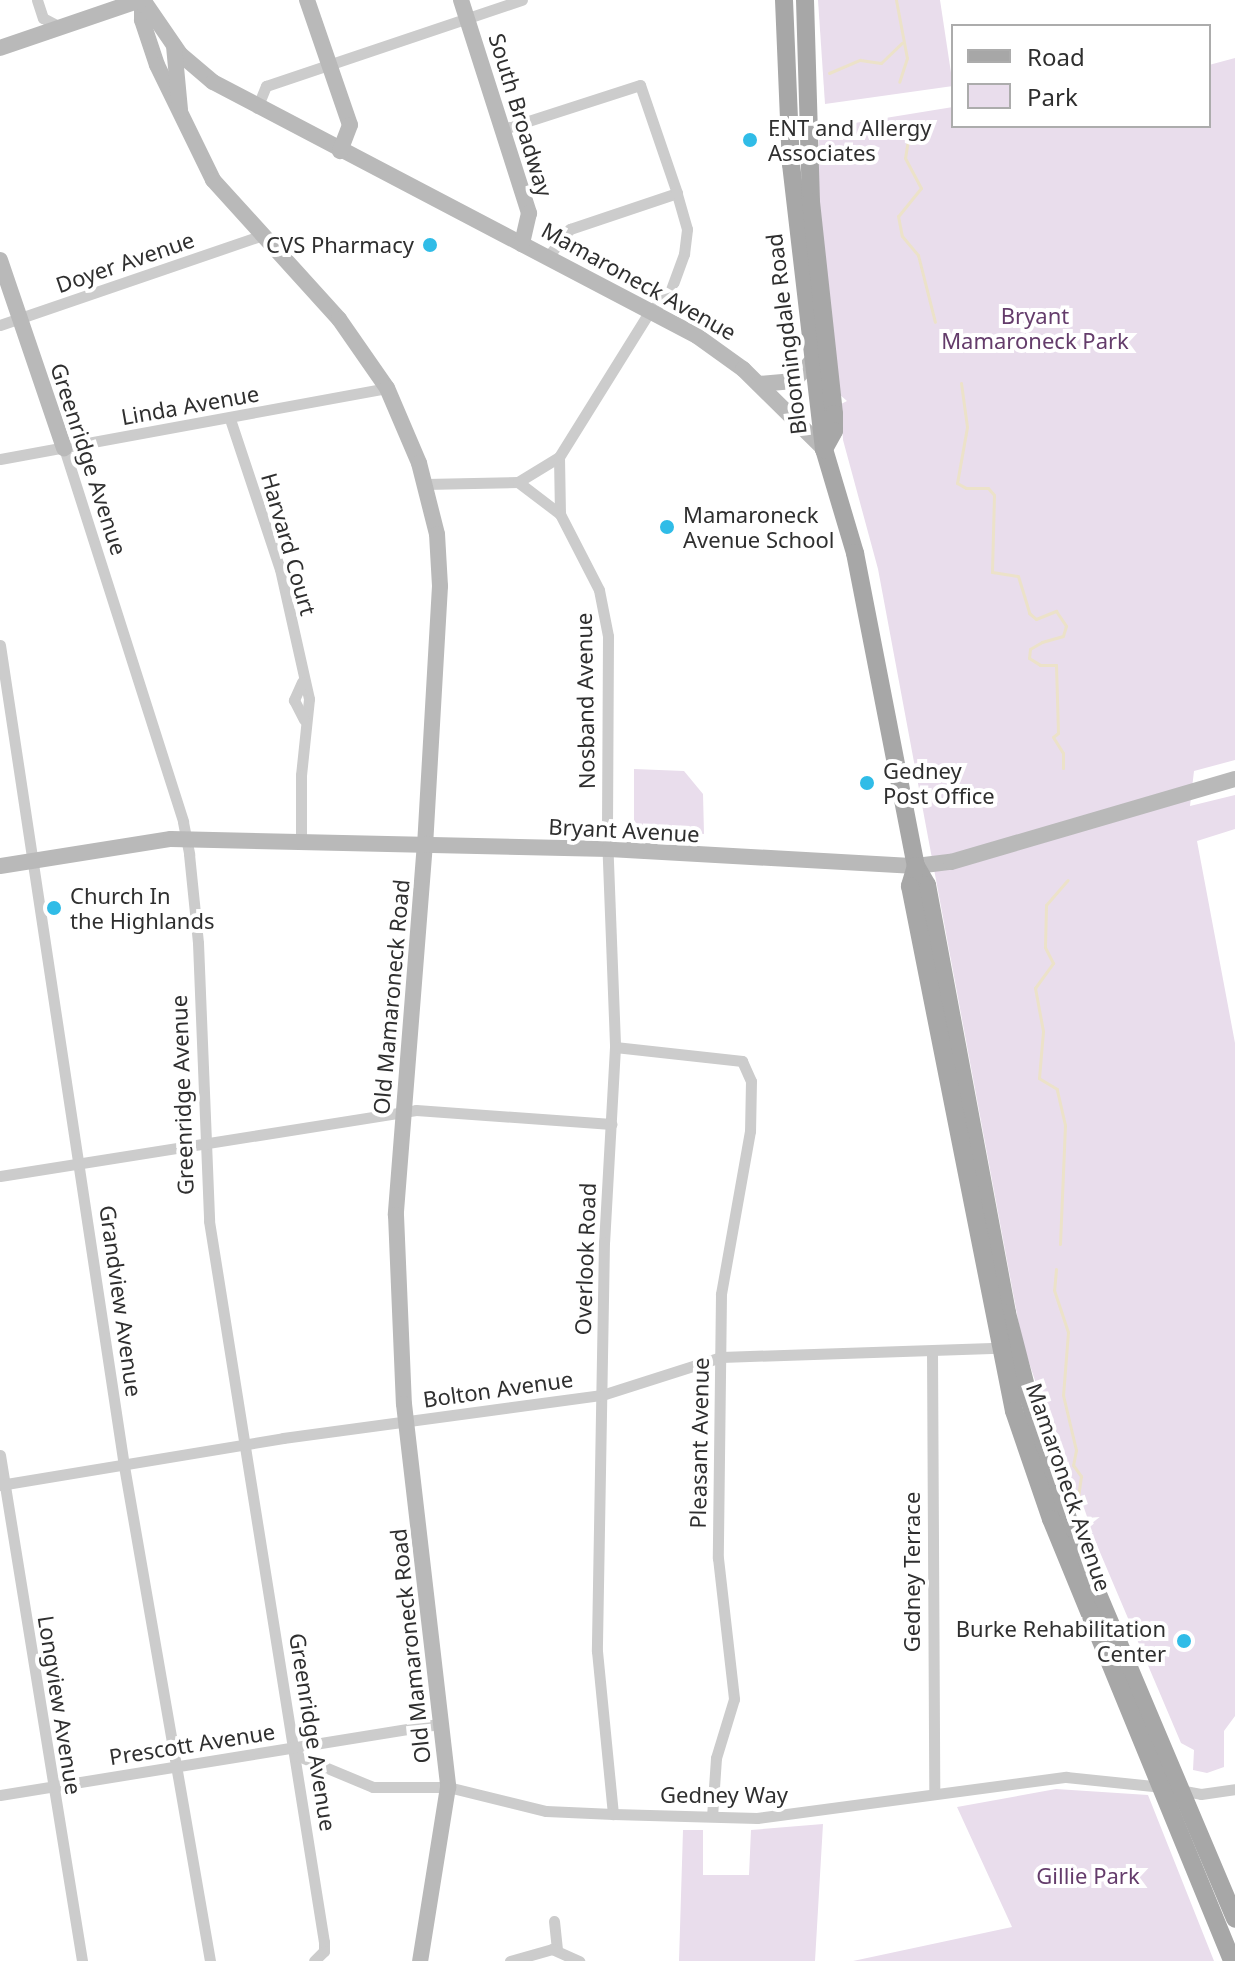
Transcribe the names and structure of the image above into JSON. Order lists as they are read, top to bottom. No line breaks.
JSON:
{"streets":{"main road":["South Broadway","Mamaroneck Avenue","Bloomingdale Road","Greenridge Avenue","Bryant Avenue","Old Mamaroneck Road"],"street":["Doyer Avenue","Linda Avenue","Harvard Court","Nosband Avenue","Overlook Road","Grandview Avenue","Bolton Avenue","Pleasant Avenue","Gedney Terrace","Longview Avenue","Prescott Avenue","Gedney Way"]},"crossings":[["South Broadway","Mamaroneck Avenue"],["Doyer Avenue","Greenridge Avenue"],["Doyer Avenue","Old Mamaroneck Road"],["Mamaroneck Avenue","Bloomingdale Road"],["Mamaroneck Avenue","Bryant Avenue"],["Mamaroneck Avenue","Old Mamaroneck Road"],["Mamaroneck Avenue","Bolton Avenue"],["Mamaroneck Avenue","Gedney Way"],["Linda Avenue","Greenridge Avenue"],["Linda Avenue","Harvard Court"],["Linda Avenue","Old Mamaroneck Road"],["Greenridge Avenue","Bryant Avenue"],["Greenridge Avenue","Bolton Avenue"],["Greenridge Avenue","Prescott Avenue"],["Greenridge Avenue","Gedney Way"],["Harvard Court","Bryant Avenue"],["Nosband Avenue","Bryant Avenue"],["Nosband Avenue","Overlook Road"],["Bryant Avenue","Old Mamaroneck Road"],["Bryant Avenue","Overlook Road"],["Bryant Avenue","Grandview Avenue"],["Old Mamaroneck Road","Bolton Avenue"],["Old Mamaroneck Road","Prescott Avenue"],["Old Mamaroneck Road","Gedney Way"],["Overlook Road","Bolton Avenue"],["Overlook Road","Pleasant Avenue"],["Overlook Road","Gedney Way"],["Grandview Avenue","Bolton Avenue"],["Grandview Avenue","Prescott Avenue"],["Bolton Avenue","Pleasant Avenue"],["Bolton Avenue","Gedney Terrace"],["Bolton Avenue","Longview Avenue"],["Pleasant Avenue","Gedney Way"],["Gedney Terrace","Gedney Way"],["Longview Avenue","Prescott Avenue"],["Prescott Avenue","Gedney Way"]],"parks":["Bryant Mamaroneck Park","Gillie Park"],"places":["ENT and Allergy Associates","CVS Pharmacy","Mamaroneck Avenue School","Gedney Post Office","Church In the Highlands","Burke Rehabilitation Center"],"legend":["Road","Park"]}
